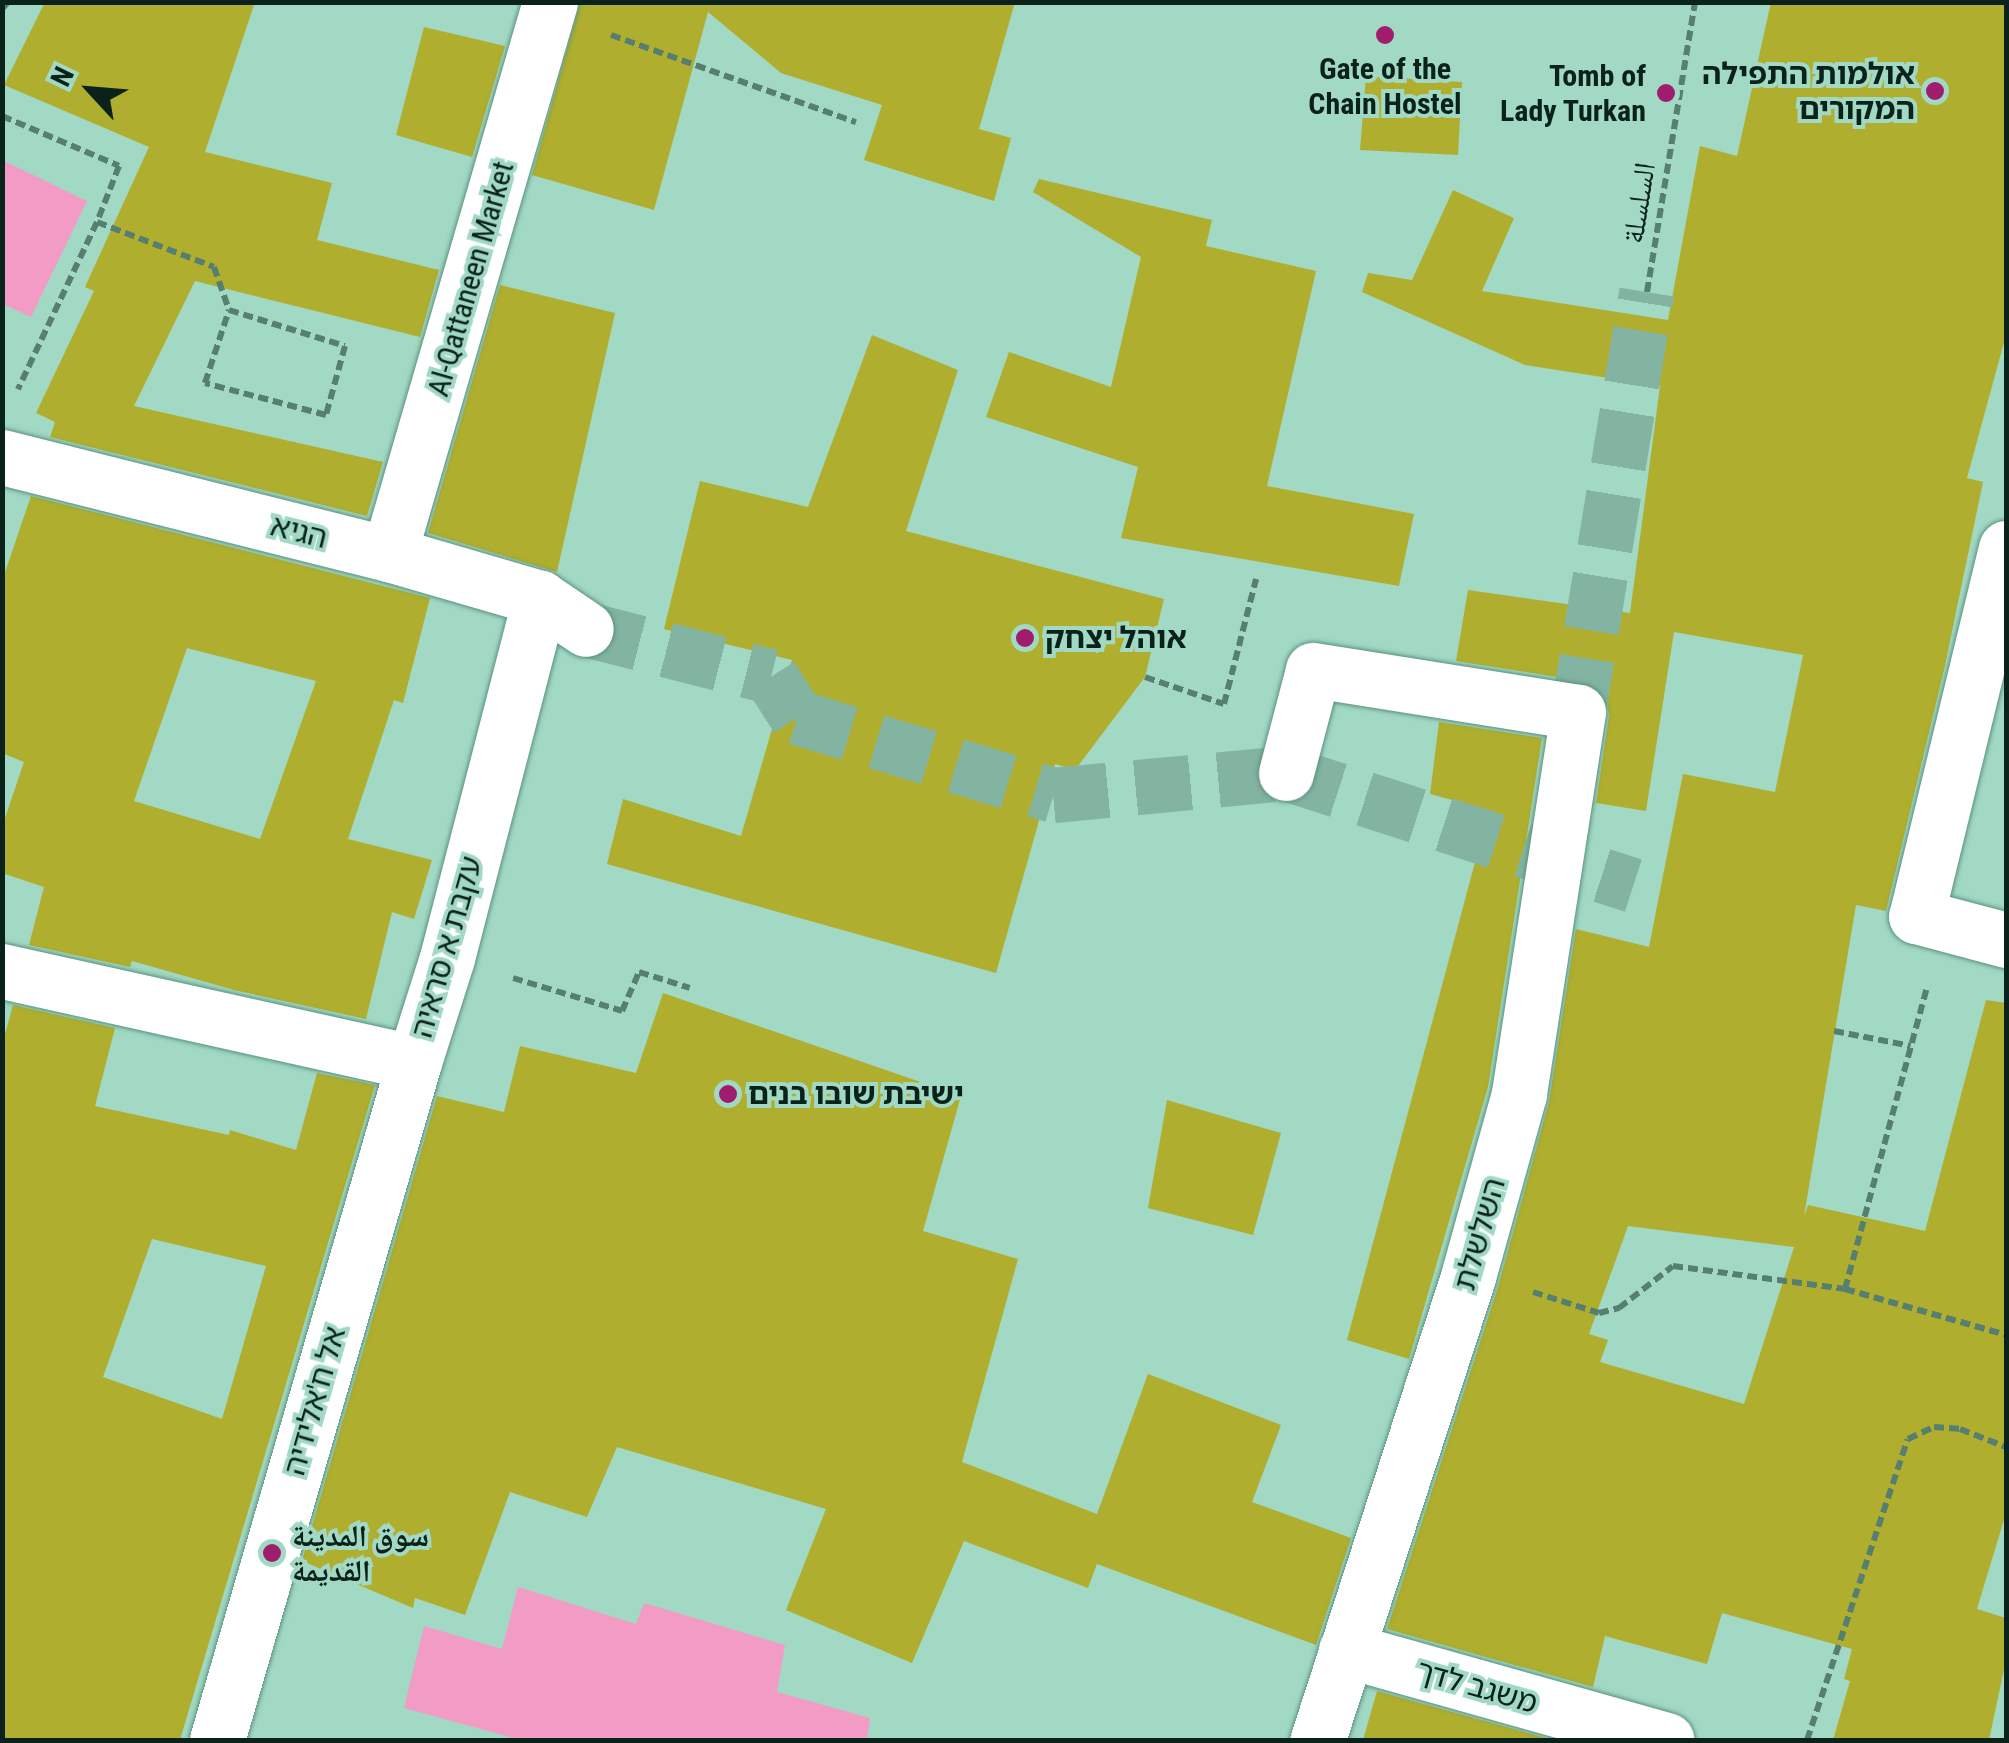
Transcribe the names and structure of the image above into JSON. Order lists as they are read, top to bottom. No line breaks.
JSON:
{"streets":{"street":["Al-Qattaneen Market","הגיא","עקבת א סראיה","השלשלת","אל ח'אלידיה","משגב לדך"],"path":["السلسلة"]},"crossings":[["Al-Qattaneen Market","הגיא"],["הגיא","עקבת א סראיה"],["עקבת א סראיה","אל ח'אלידיה"],["השלשלת","משגב לדך"]],"places":["Gate of the Chain Hostel","אולמות התפילה המקורים","Tomb of Lady Turkan","אוהל יצחק","ישיבת שובו בנים","سوق المدينة القديمة"],"north":"top left"}
